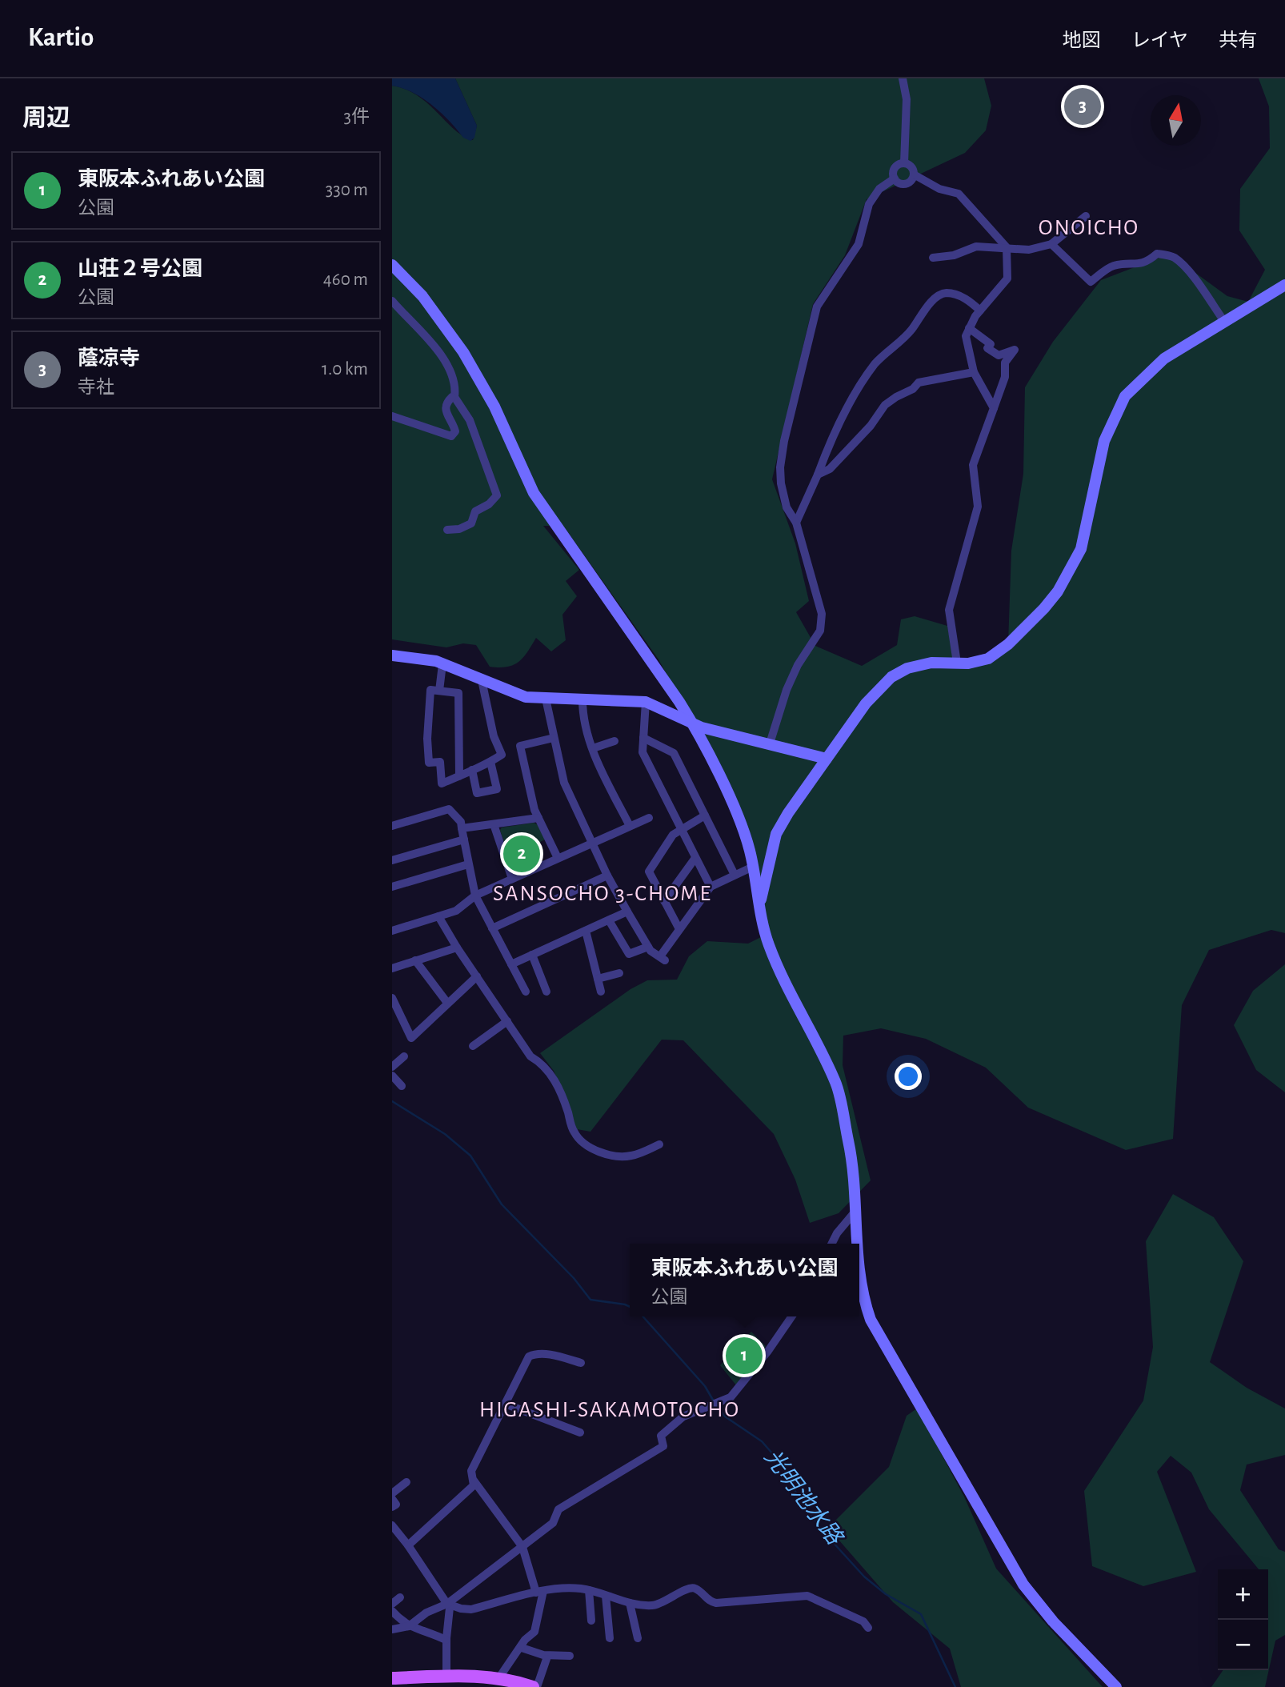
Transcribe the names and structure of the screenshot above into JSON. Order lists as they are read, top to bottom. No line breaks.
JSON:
{"districts":["ONOICHO","SANSOCHO 3-CHOME","HIGASHI-SAKAMOTOCHO"],"water":["光明池水路"],"north":"top","page":{"header":"Kartio","nav":["地図","レイヤ","共有"],"heading":["周辺","3件"],"pins":["3","2","1"],"list":[{"mark":"1","name":"東阪本ふれあい公園","note":"公園","value":"330 m"},{"mark":"2","name":"山荘２号公園","note":"公園","value":"460 m"},{"mark":"3","name":"蔭凉寺","note":"寺社","value":"1.0 km"}],"popup":["東阪本ふれあい公園","公園"],"map_buttons":["+","−"]}}
